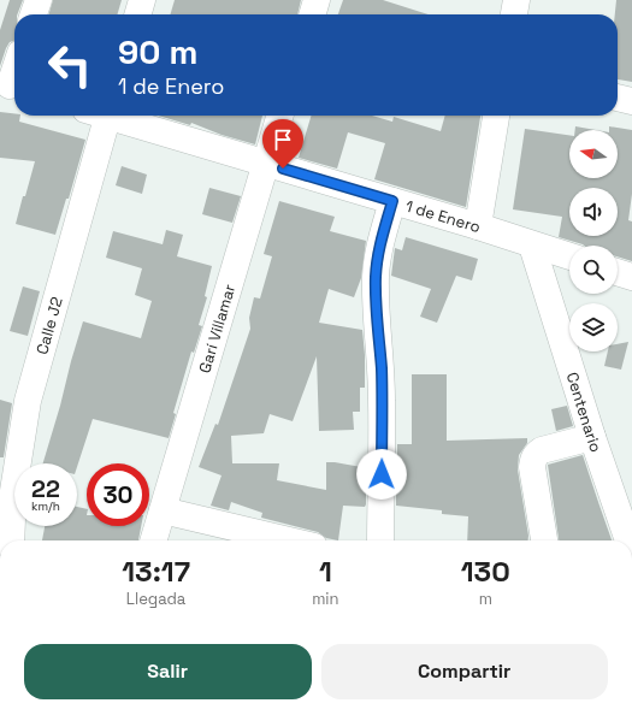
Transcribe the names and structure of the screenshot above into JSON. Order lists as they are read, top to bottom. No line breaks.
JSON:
{"streets":{"street":["1 de Enero","Calle J2","Garí Villamar","Centenario"]},"crossings":[["1 de Enero","Garí Villamar"],["1 de Enero","Centenario"]],"north":"left","page":{"turn":["90 m","1 de Enero"],"speed":"22 km/h","limit":"30","eta":["13:17","Llegada","1","min","130","m"],"buttons":["Salir","Compartir"]}}
